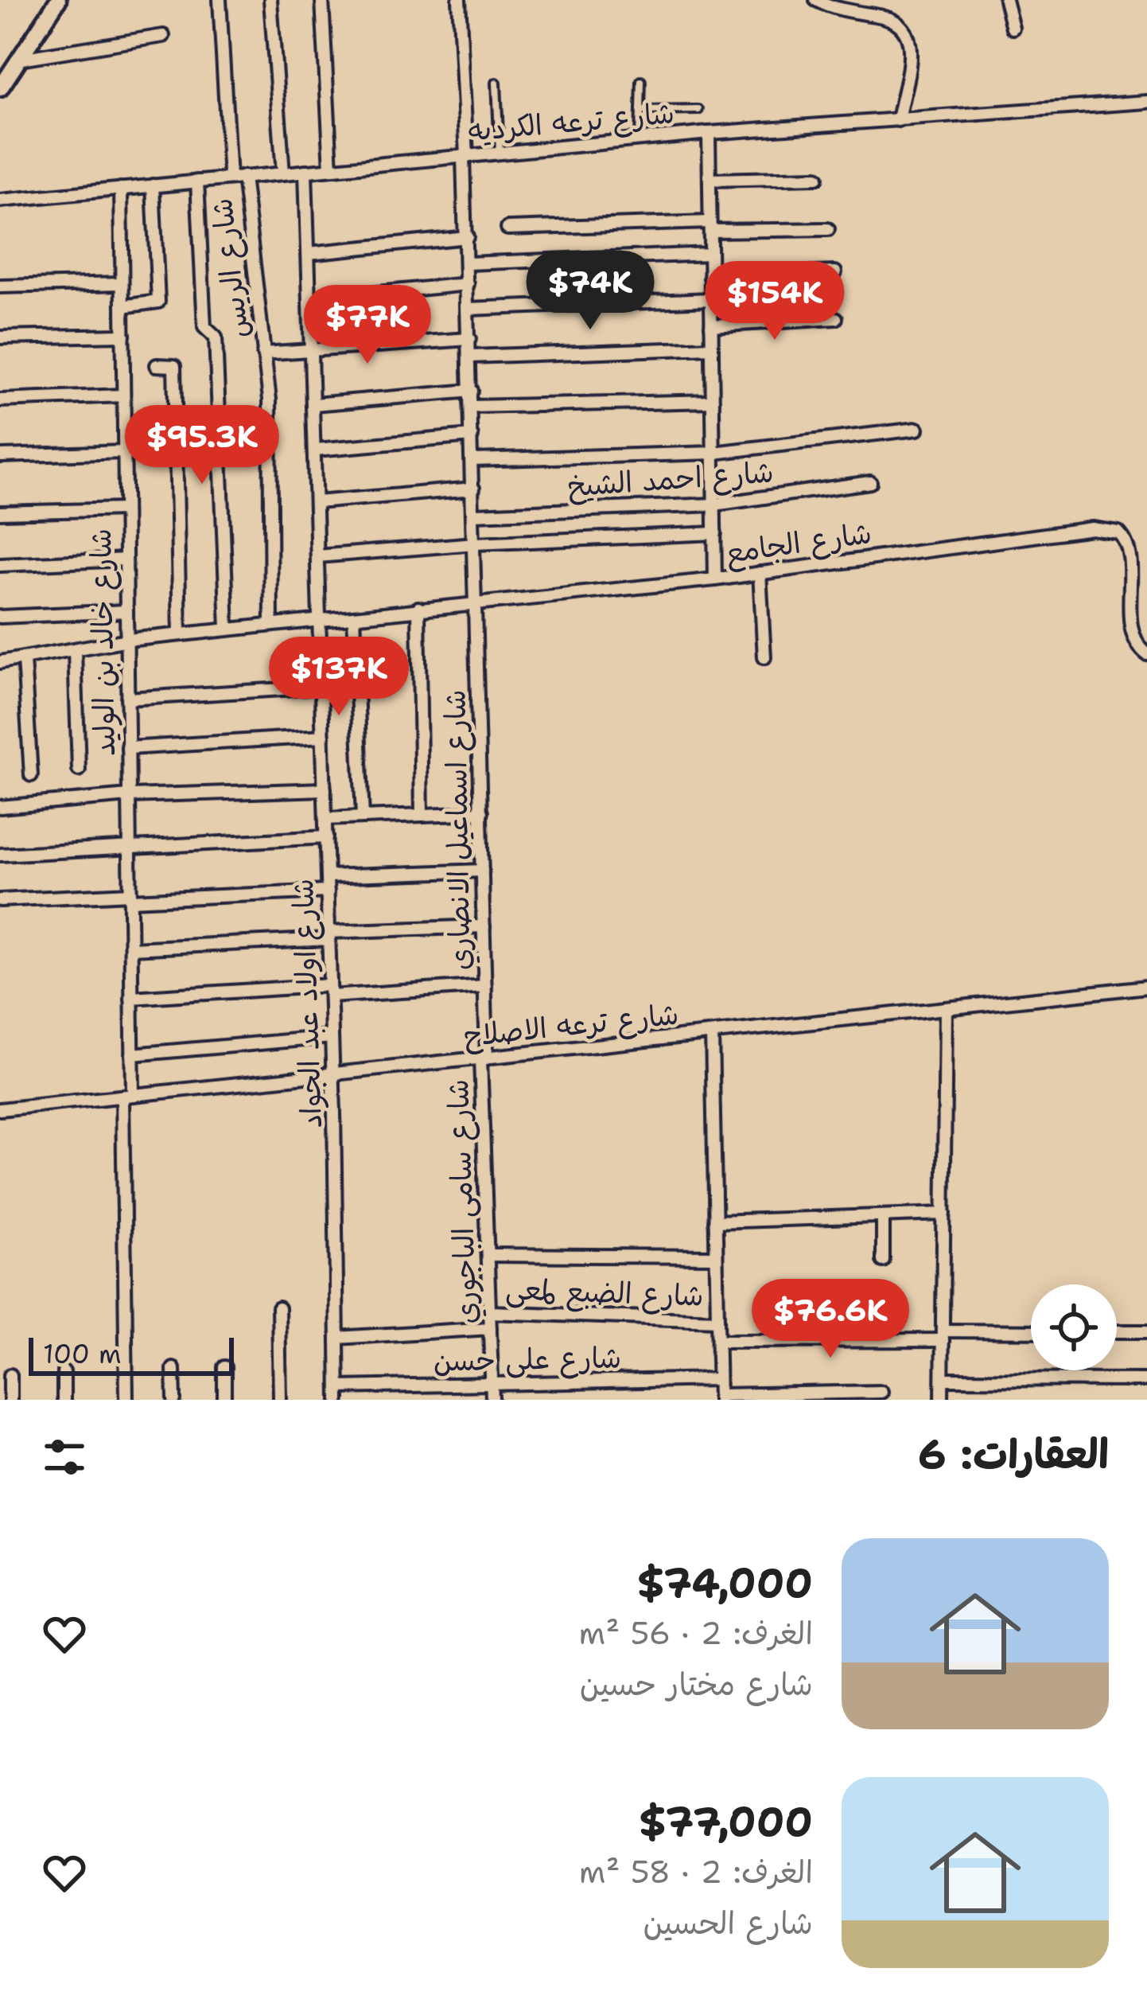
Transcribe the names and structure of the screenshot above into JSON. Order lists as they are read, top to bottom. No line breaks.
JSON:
{"streets":{"street":["شارع ترعه الكرديه","شارع الريس","شارع احمد الشيخ","شارع الجامع","شارع خالد بن الوليد","شارع اسماعيل الانصاري","شارع اولاد عبد الجواد","شارع ترعه الاصلاح","شارع سامى الباجوري","شارع الضبع لمعى","شارع على حسن"]},"crossings":[["شارع ترعه الكرديه","شارع الريس"],["شارع ترعه الكرديه","شارع خالد بن الوليد"],["شارع ترعه الكرديه","شارع اسماعيل الانصاري"],["شارع ترعه الكرديه","شارع اولاد عبد الجواد"],["شارع الريس","شارع الجامع"],["شارع احمد الشيخ","شارع اسماعيل الانصاري"],["شارع الجامع","شارع خالد بن الوليد"],["شارع الجامع","شارع اسماعيل الانصاري"],["شارع الجامع","شارع اولاد عبد الجواد"],["شارع خالد بن الوليد","شارع ترعه الاصلاح"],["شارع اسماعيل الانصاري","شارع ترعه الاصلاح"],["شارع اسماعيل الانصاري","شارع سامى الباجوري"],["شارع اولاد عبد الجواد","شارع ترعه الاصلاح"],["شارع اولاد عبد الجواد","شارع على حسن"],["شارع ترعه الاصلاح","شارع سامى الباجوري"],["شارع سامى الباجوري","شارع الضبع لمعى"],["شارع سامى الباجوري","شارع على حسن"]],"scale_bar":"100 m","page":{"price":["$74K","$154K","$77K","$95.3K","$137K","$76.6K"],"scale":"100 m","heading":"العقارات: 6","list":[{"name":"$74,000","note":"الغرف: 2 · 56 m² · شارع مختار حسين"},{"name":"$77,000","note":"الغرف: 2 · 58 m² · شارع الحسين"}]}}
